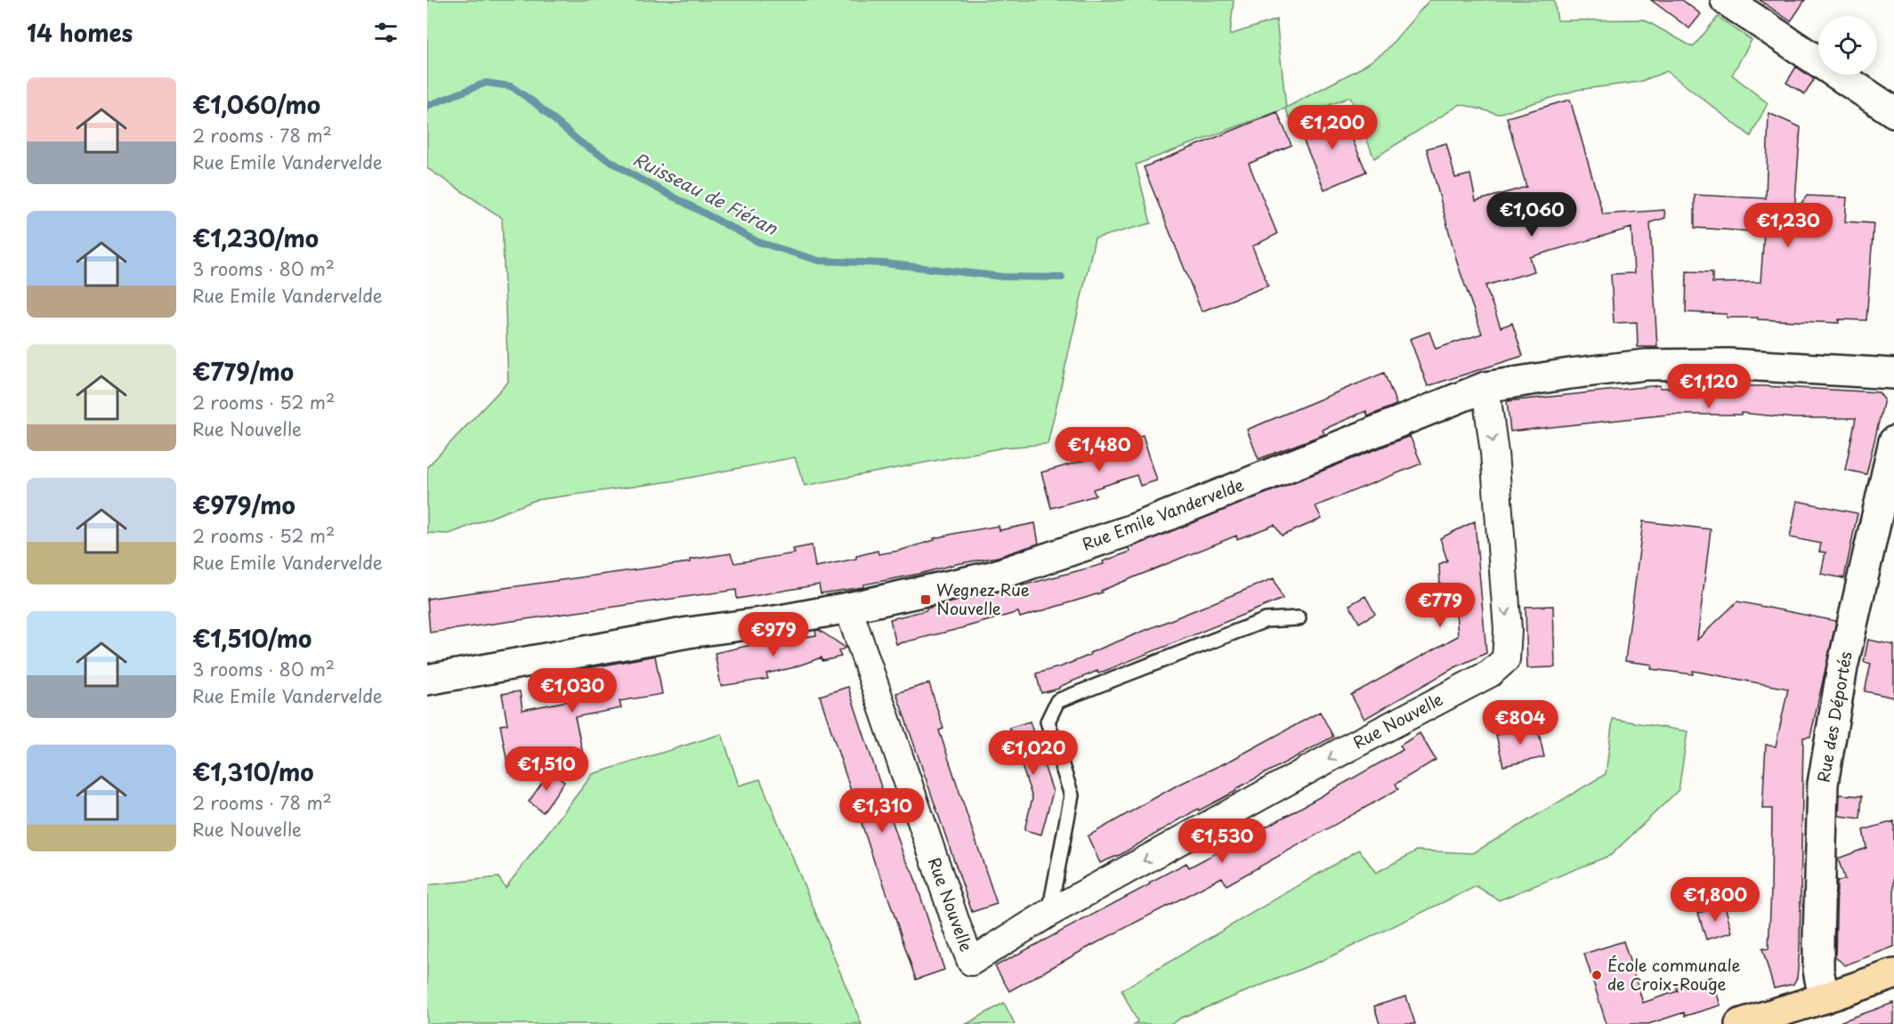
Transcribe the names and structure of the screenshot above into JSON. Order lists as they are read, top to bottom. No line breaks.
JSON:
{"streets":{"street":["Rue Emile Vandervelde","Rue des Déportés","Rue Nouvelle"]},"crossings":[["Rue Emile Vandervelde","Rue Nouvelle"]],"one_way":["Rue Nouvelle"],"water":["Ruisseau de Fiéran"],"places":{"transit":["Wegnez Rue Nouvelle"],"other":["École communale de Croix-Rouge"]},"page":{"heading":"14 homes","list":[{"name":"€1,060/mo","note":"2 rooms · 78 m² · Rue Emile Vandervelde"},{"name":"€1,230/mo","note":"3 rooms · 80 m² · Rue Emile Vandervelde"},{"name":"€779/mo","note":"2 rooms · 52 m² · Rue Nouvelle"},{"name":"€979/mo","note":"2 rooms · 52 m² · Rue Emile Vandervelde"},{"name":"€1,510/mo","note":"3 rooms · 80 m² · Rue Emile Vandervelde"},{"name":"€1,310/mo","note":"2 rooms · 78 m² · Rue Nouvelle"}],"price":["€1,200","€1,060","€1,230","€1,120","€1,480","€779","€979","€1,030","€804","€1,020","€1,510","€1,310","€1,530","€1,800"]}}
